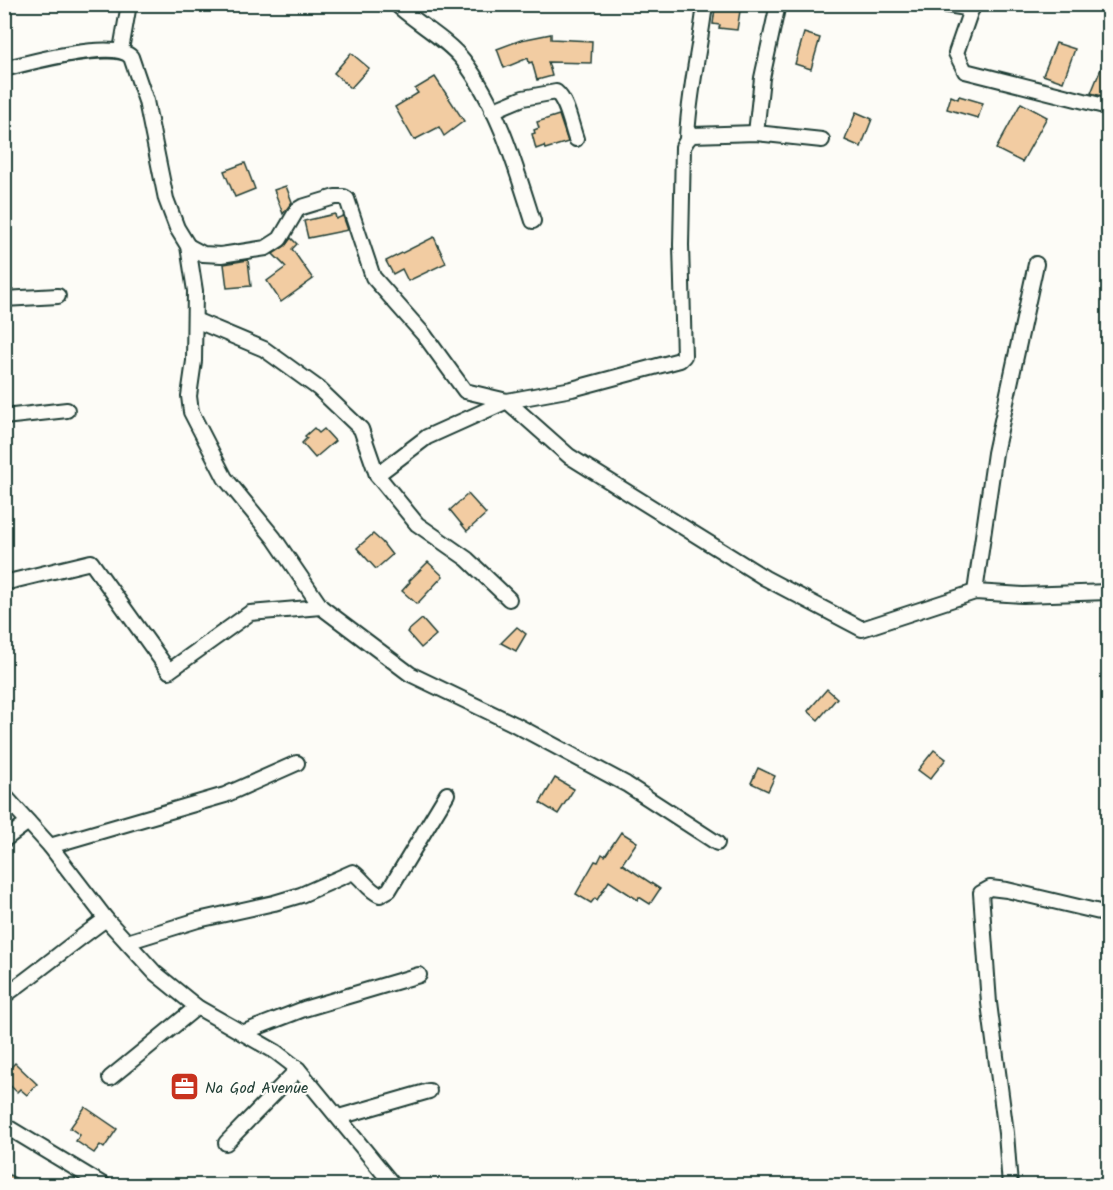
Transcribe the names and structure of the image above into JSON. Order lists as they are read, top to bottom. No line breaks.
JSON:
{"places":{"office":["Na God Avenue"]}}
